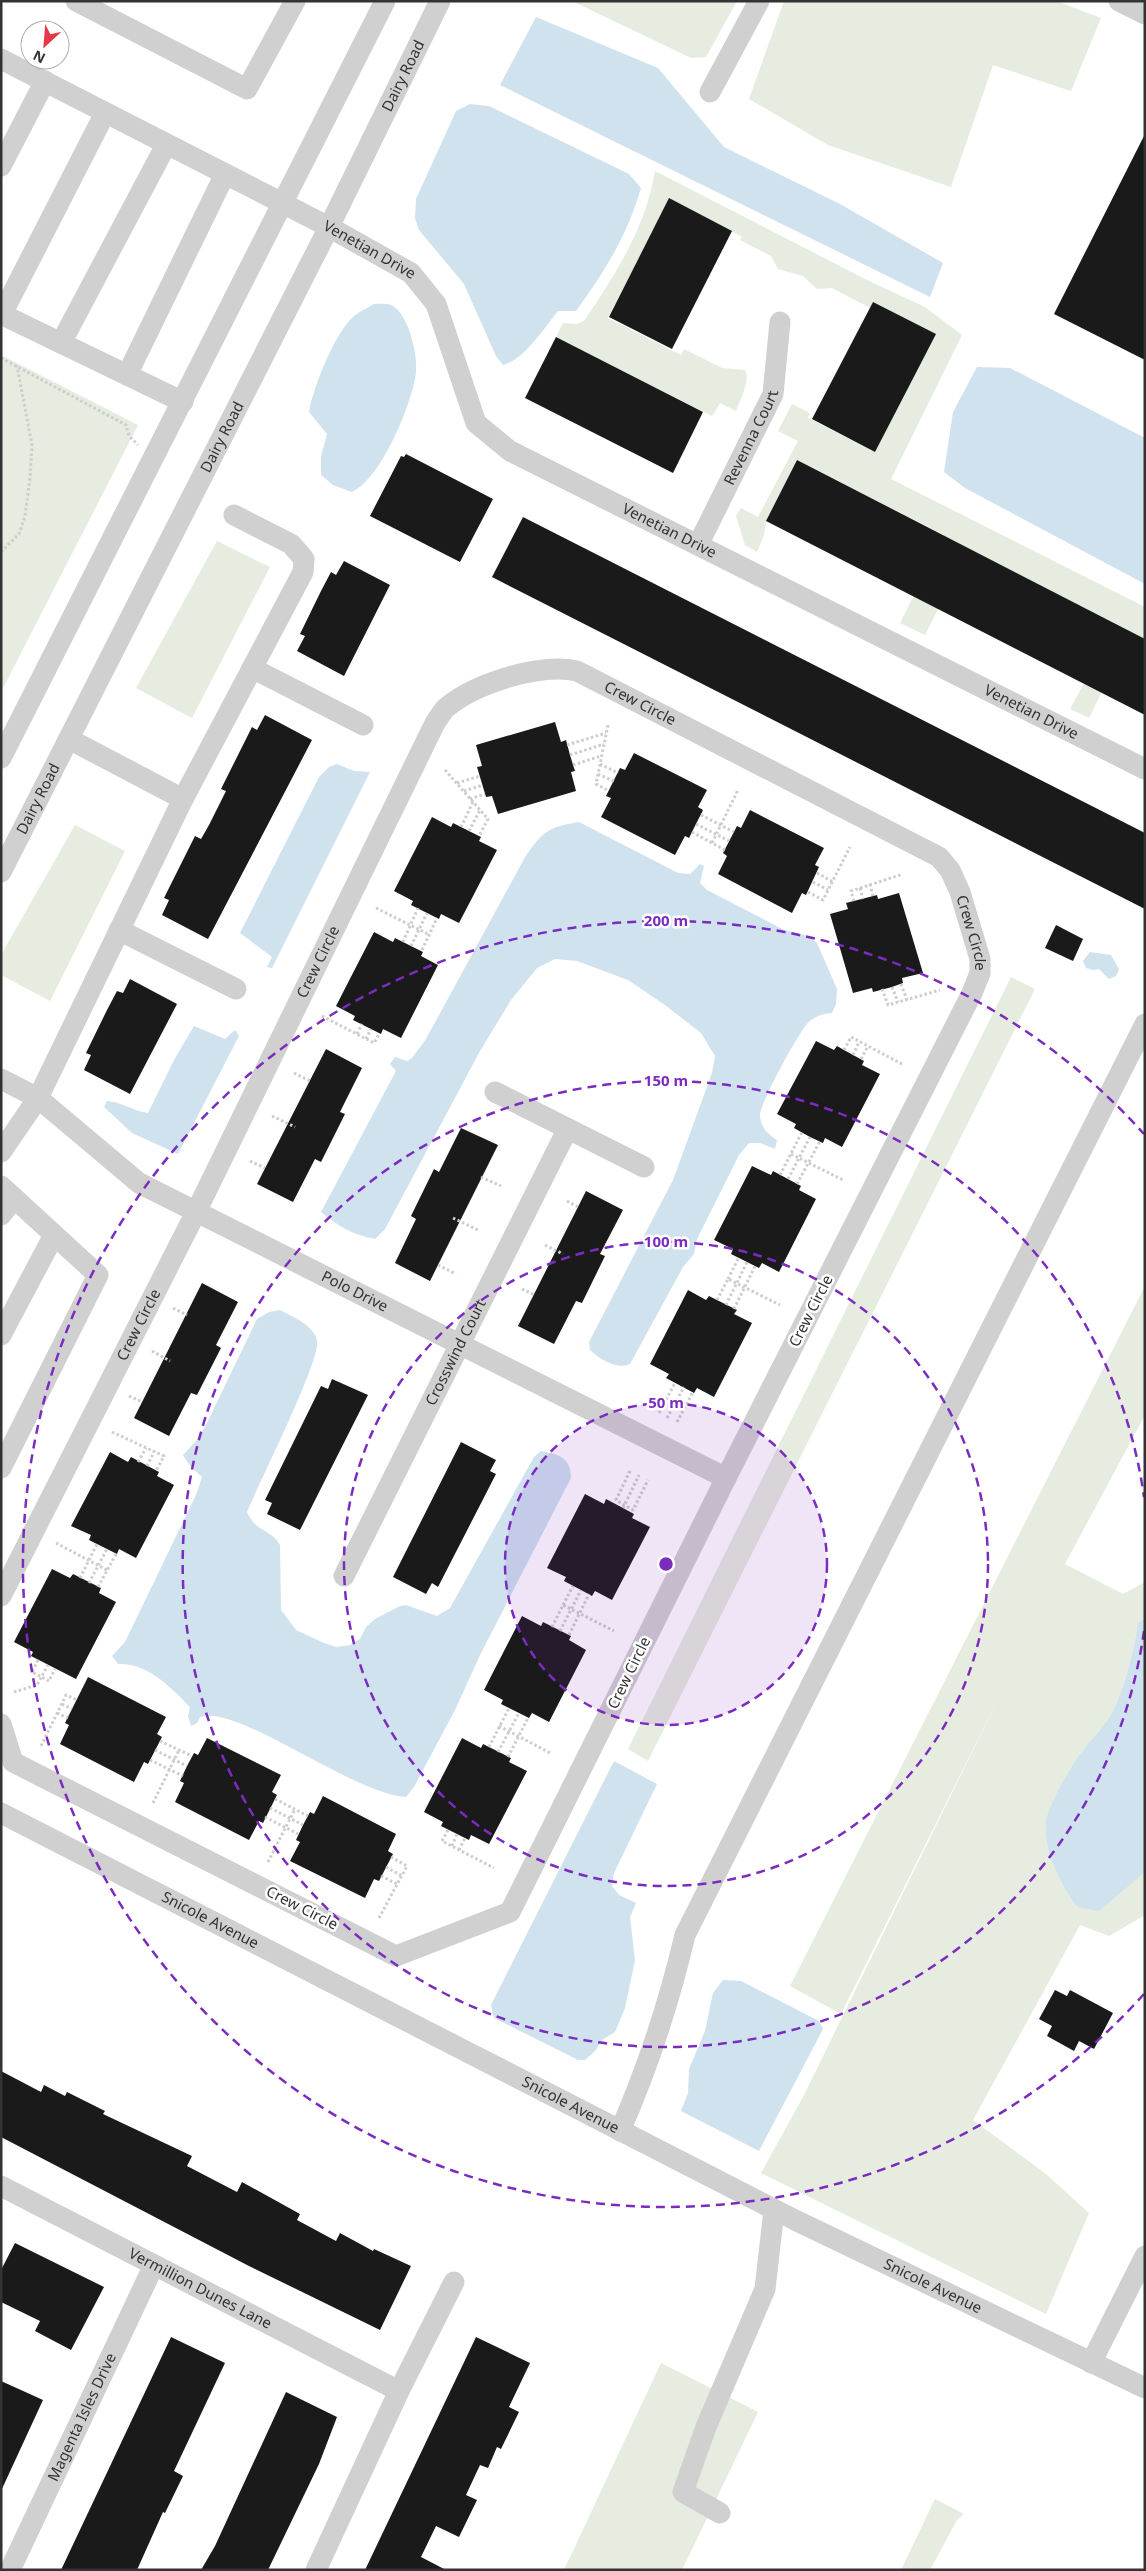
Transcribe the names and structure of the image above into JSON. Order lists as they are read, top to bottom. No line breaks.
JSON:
{"streets":{"street":["Dairy Road","Venetian Drive","Revenna Court","Crew Circle","Polo Drive","Crosswind Court","Snicole Avenue","Vermillion Dunes Lane","Magenta Isles Drive"]},"crossings":[["Dairy Road","Venetian Drive"],["Venetian Drive","Revenna Court"],["Crew Circle","Polo Drive"],["Polo Drive","Crosswind Court"],["Vermillion Dunes Lane","Magenta Isles Drive"]],"north":"bottom left","rings":["200 m","150 m","100 m","50 m"]}
